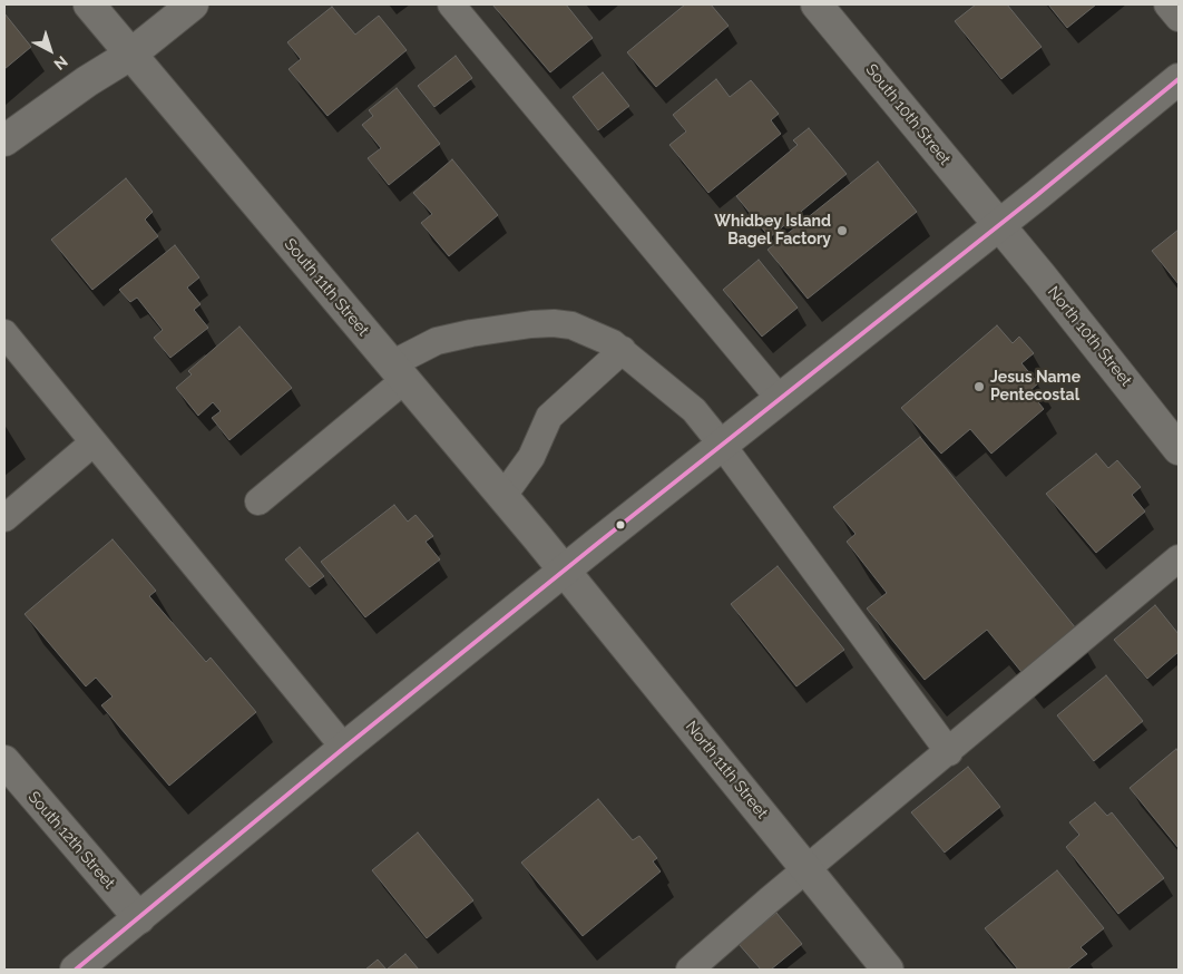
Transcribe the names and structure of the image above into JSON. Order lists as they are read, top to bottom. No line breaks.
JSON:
{"streets":{"street":["South 10th Street","South 11th Street","North 10th Street","North 11th Street","South 12th Street"]},"crossings":[["South 10th Street","North 10th Street"],["South 11th Street","North 11th Street"]],"places":["Whidbey Island Bagel Factory","Jesus Name Pentecostal"],"north":"bottom right"}
